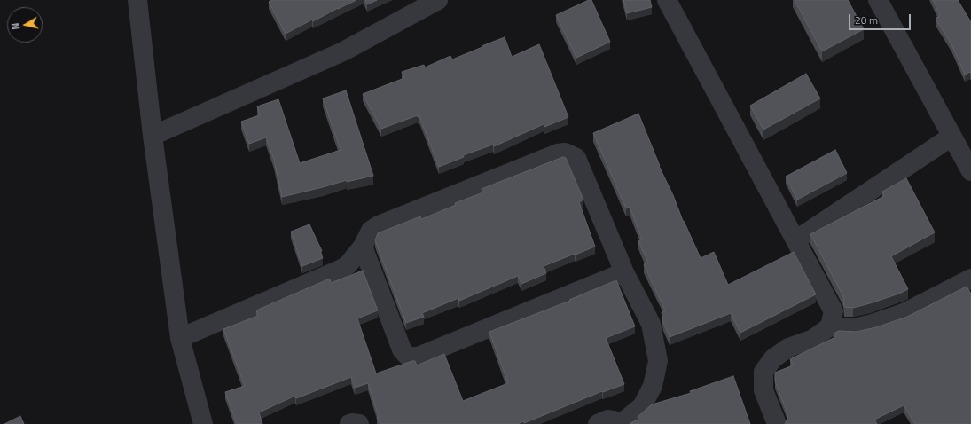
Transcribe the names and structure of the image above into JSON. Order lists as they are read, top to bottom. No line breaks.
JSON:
{"scale_bar":"20 m","north":"left"}
